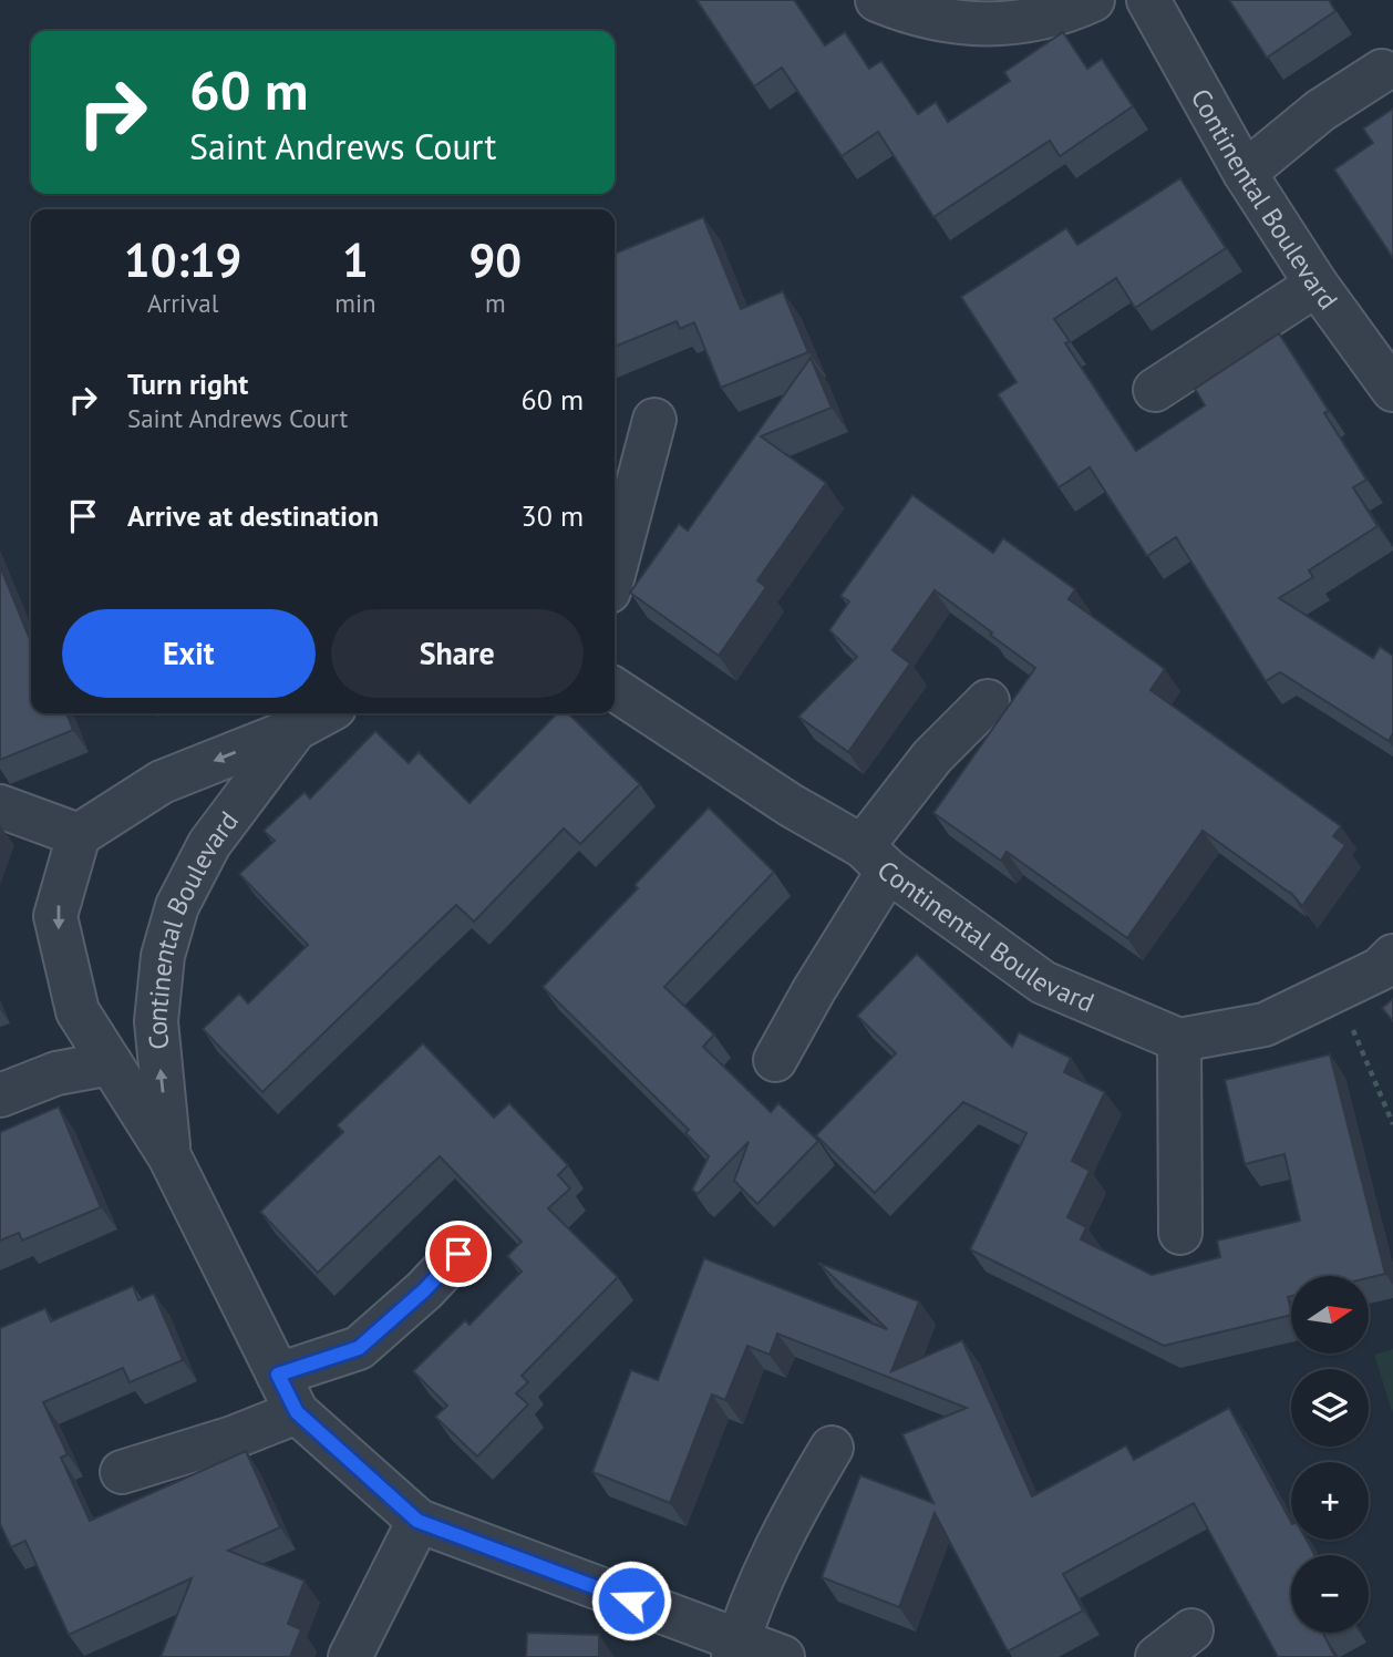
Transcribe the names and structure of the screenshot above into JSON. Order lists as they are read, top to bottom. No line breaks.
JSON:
{"streets":{"street":["Continental Boulevard"]},"north":"right","page":{"turn":["60 m","Saint Andrews Court"],"eta":["10:19","Arrival","1","min","90","m"],"list":[{"name":"Turn right","note":"Saint Andrews Court","value":"60 m"},{"name":"Arrive at destination","value":"30 m"}],"buttons":["Exit","Share"],"map_buttons":["+","−"]}}
